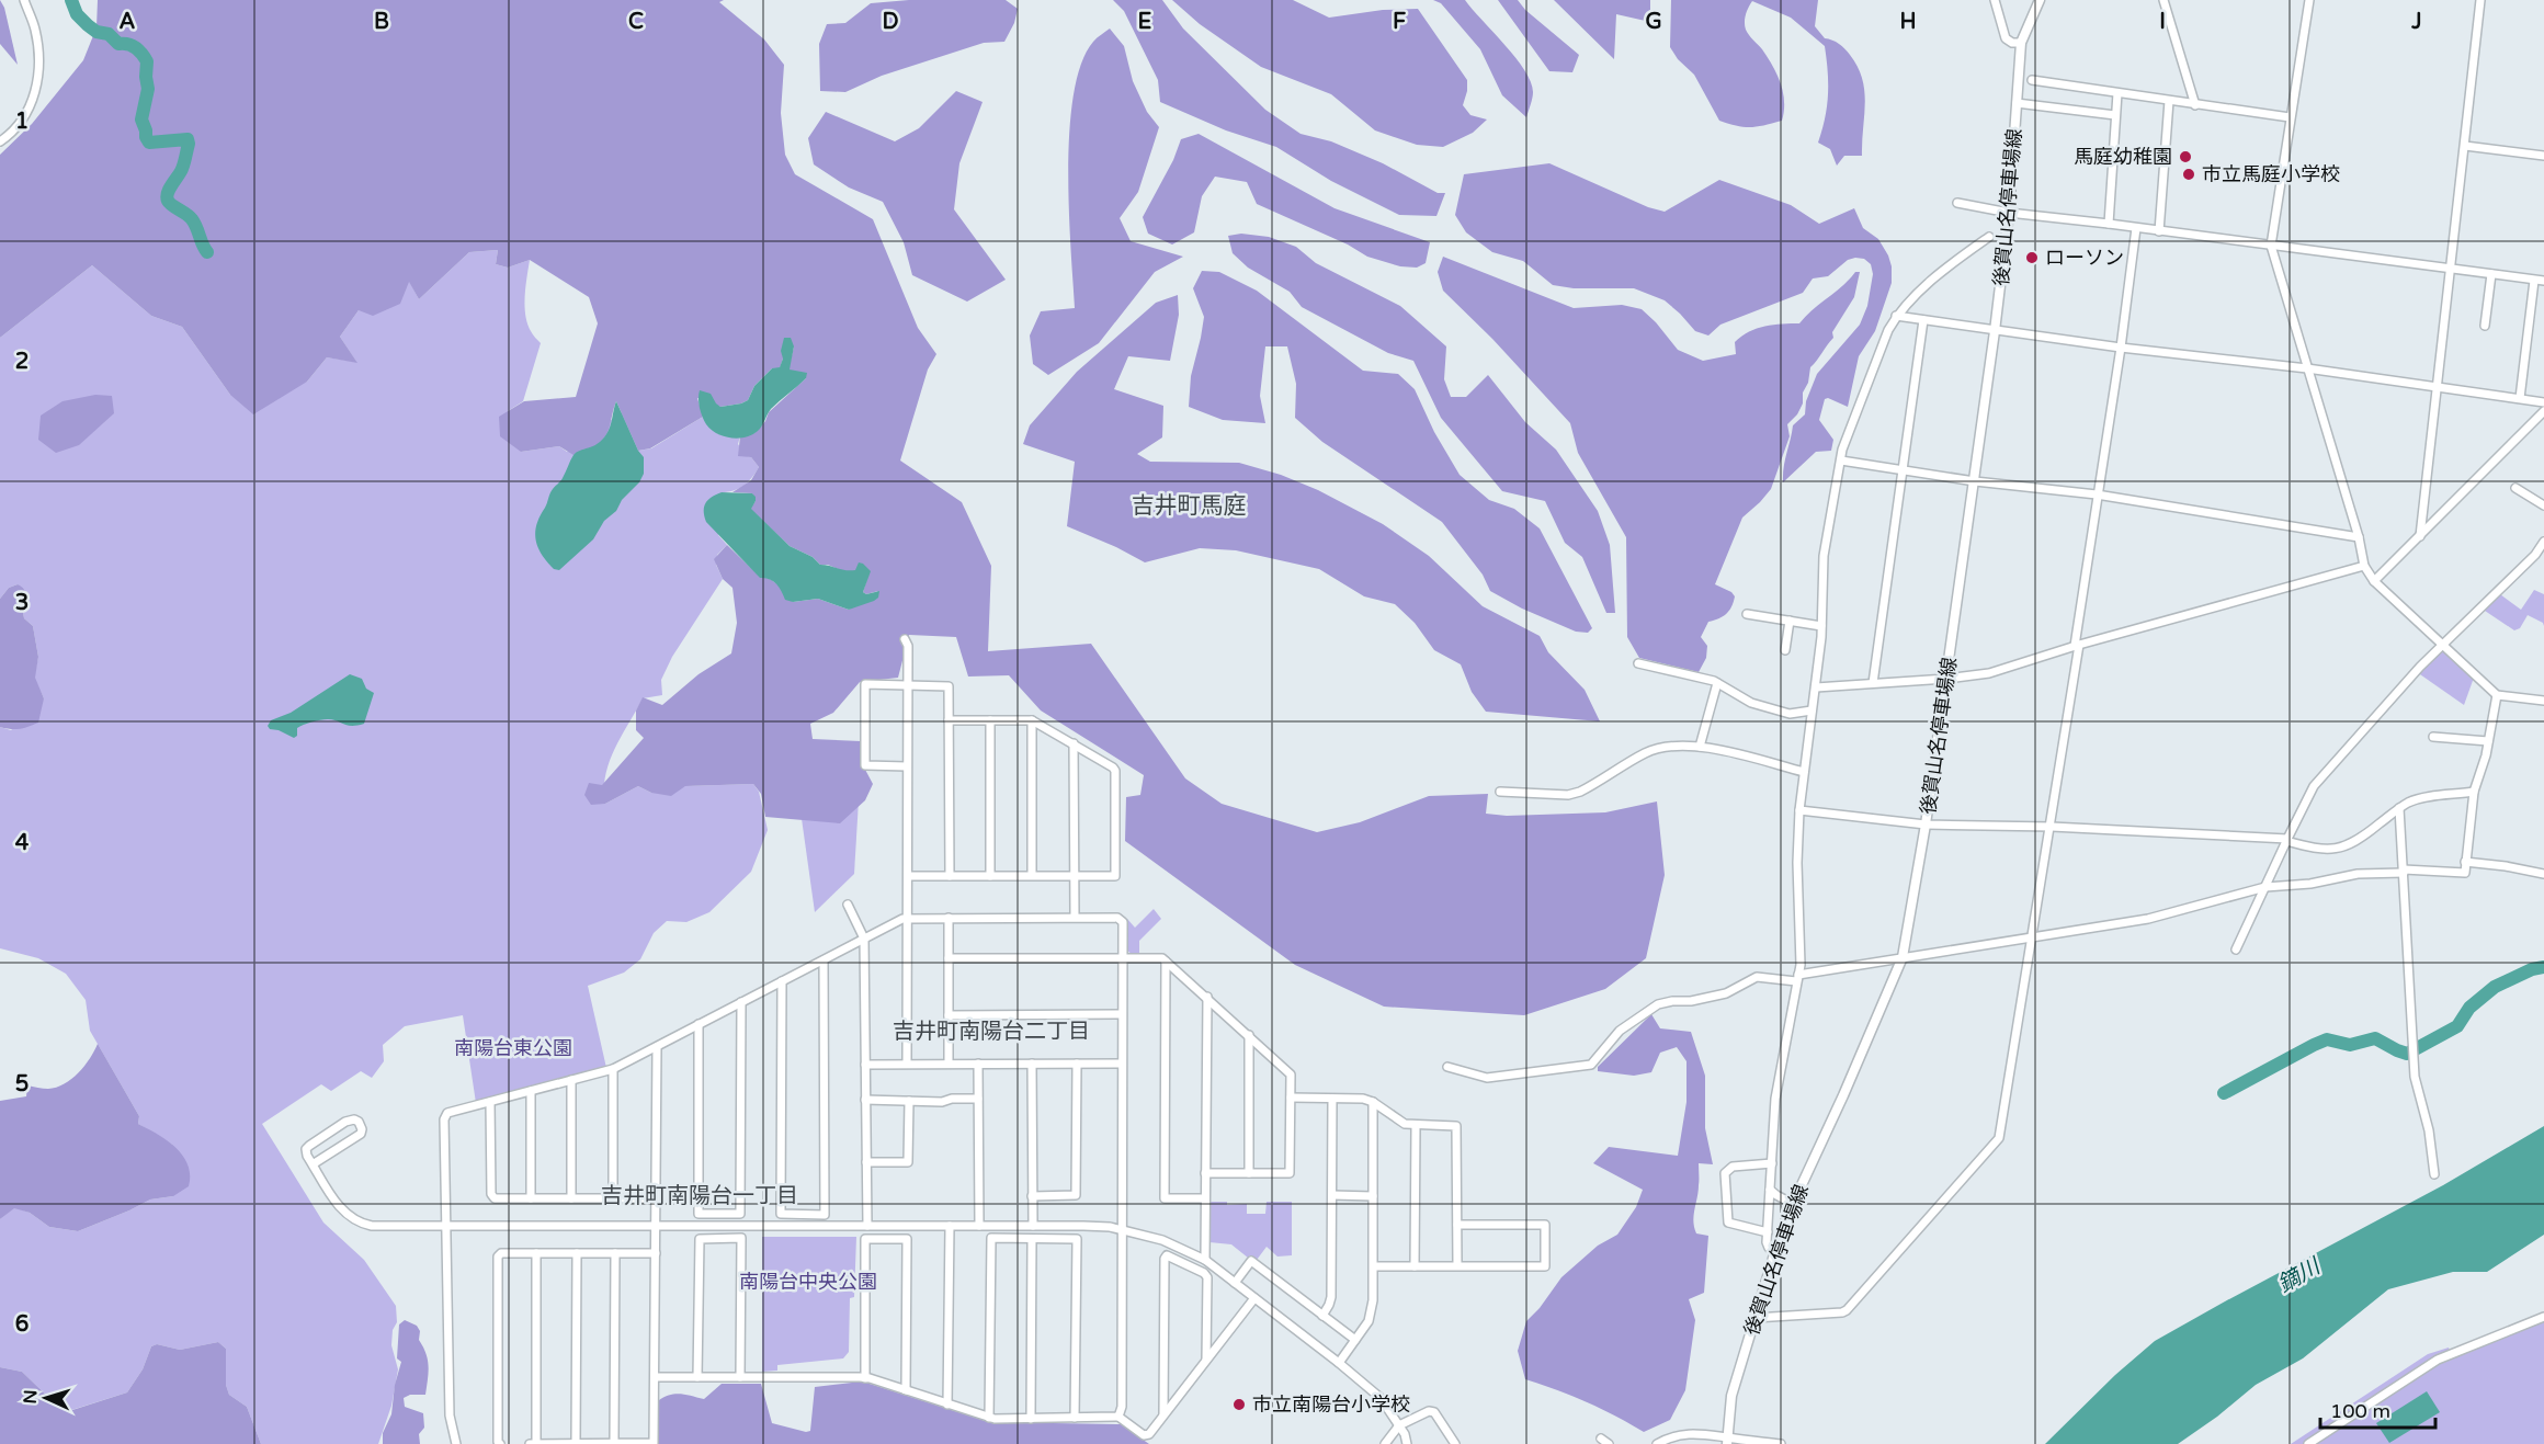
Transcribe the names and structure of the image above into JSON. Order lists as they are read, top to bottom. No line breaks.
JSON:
{"streets":{"main road":["後賀山名停車場線"]},"districts":["吉井町馬庭","吉井町南陽台二丁目","吉井町南陽台一丁目"],"water":["鏑川"],"parks":["南陽台東公園","南陽台中央公園"],"places":["馬庭幼稚園","市立馬庭小学校","ローソン","市立南陽台小学校"],"scale_bar":"100 m","north":"left","grid":{"columns":["A","B","C","D","E","F","G","H","I","J"],"rows":["1","2","3","4","5","6"]}}
